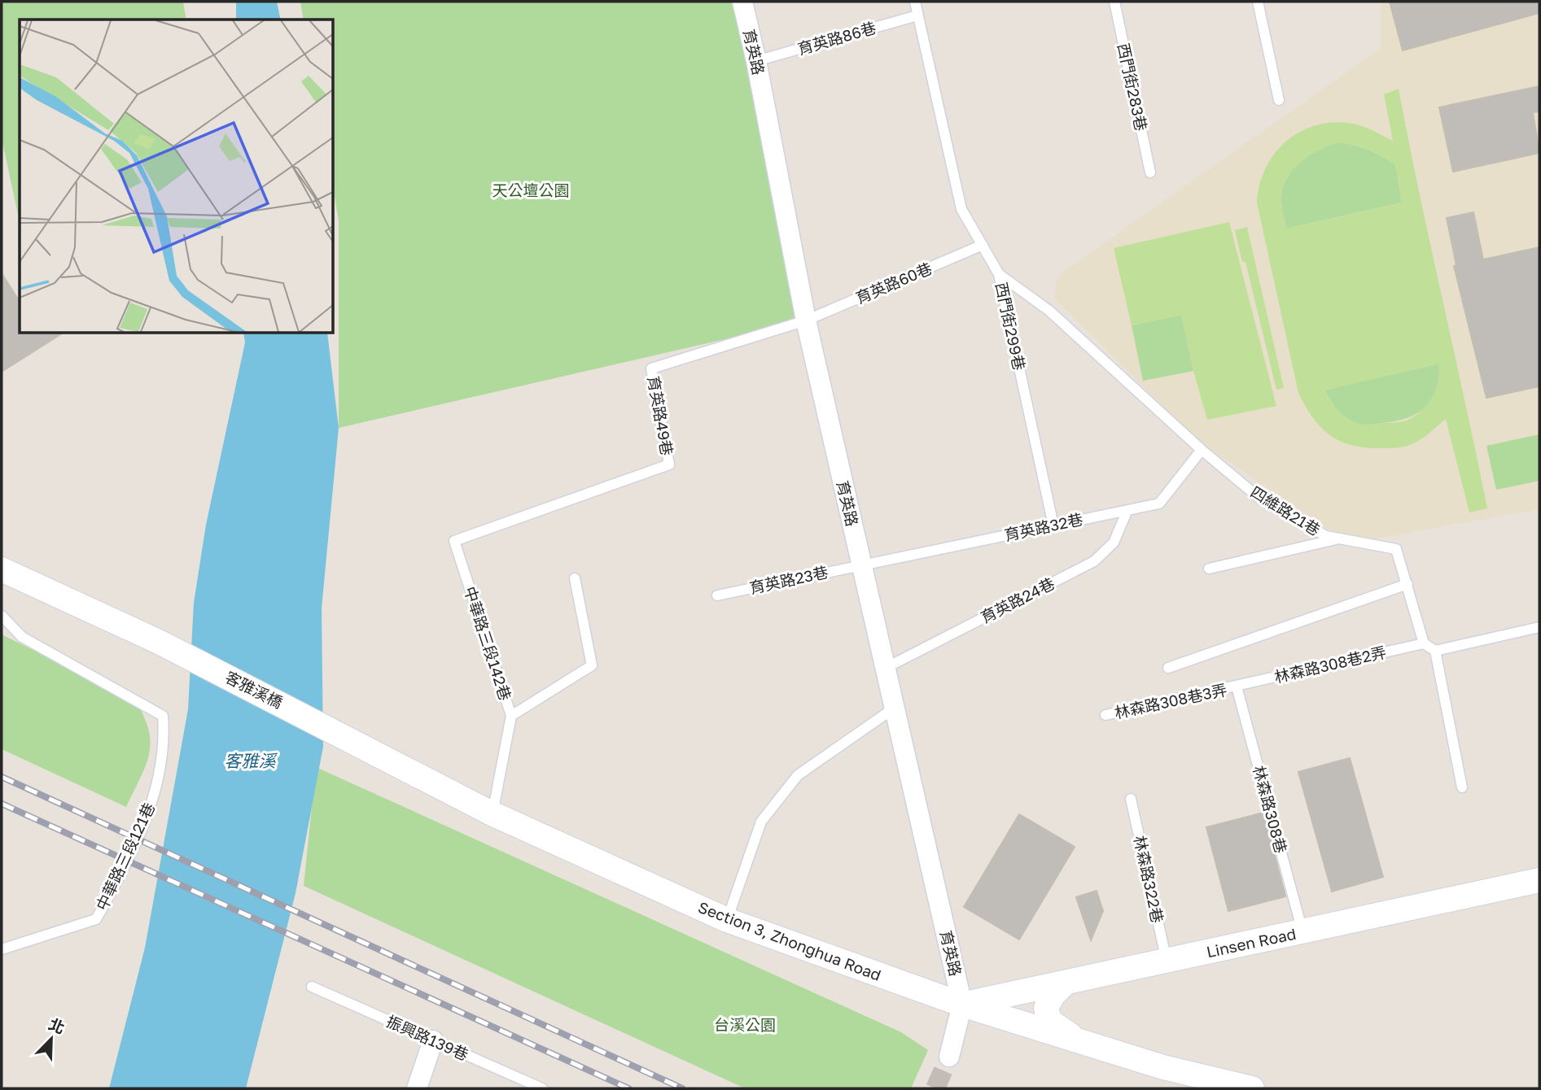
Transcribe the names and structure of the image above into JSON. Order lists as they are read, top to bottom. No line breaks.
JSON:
{"streets":{"street":["育英路","客雅溪橋","Section 3, Zhonghua Road","Linsen Road"],"lane":["育英路86巷","西門街283巷","育英路60巷","西門街299巷","育英路49巷","四維路21巷","育英路32巷","育英路23巷","育英路24巷","中華路三段142巷","林森路308巷2弄","林森路308巷3弄","林森路308巷","中華路三段121巷","林森路322巷","振興路139巷"]},"crossings":[["育英路86巷","育英路"],["育英路86巷","西門街299巷"],["育英路","育英路60巷"],["育英路","育英路49巷"],["育英路","育英路32巷"],["育英路","育英路23巷"],["育英路","育英路24巷"],["育英路","Section 3, Zhonghua Road"],["育英路","Linsen Road"],["育英路60巷","西門街299巷"],["育英路60巷","育英路49巷"],["西門街299巷","四維路21巷"],["西門街299巷","育英路32巷"],["育英路49巷","中華路三段142巷"],["四維路21巷","育英路32巷"],["四維路21巷","林森路308巷2弄"],["育英路32巷","育英路23巷"],["育英路32巷","育英路24巷"],["中華路三段142巷","Section 3, Zhonghua Road"],["林森路308巷2弄","林森路308巷3弄"],["林森路308巷2弄","林森路308巷"],["客雅溪橋","Section 3, Zhonghua Road"],["林森路308巷3弄","林森路308巷"],["林森路308巷","Linsen Road"],["林森路322巷","Linsen Road"],["Section 3, Zhonghua Road","Linsen Road"]],"water":["客雅溪"],"parks":["天公壇公園","台溪公園"],"north":"top right"}
